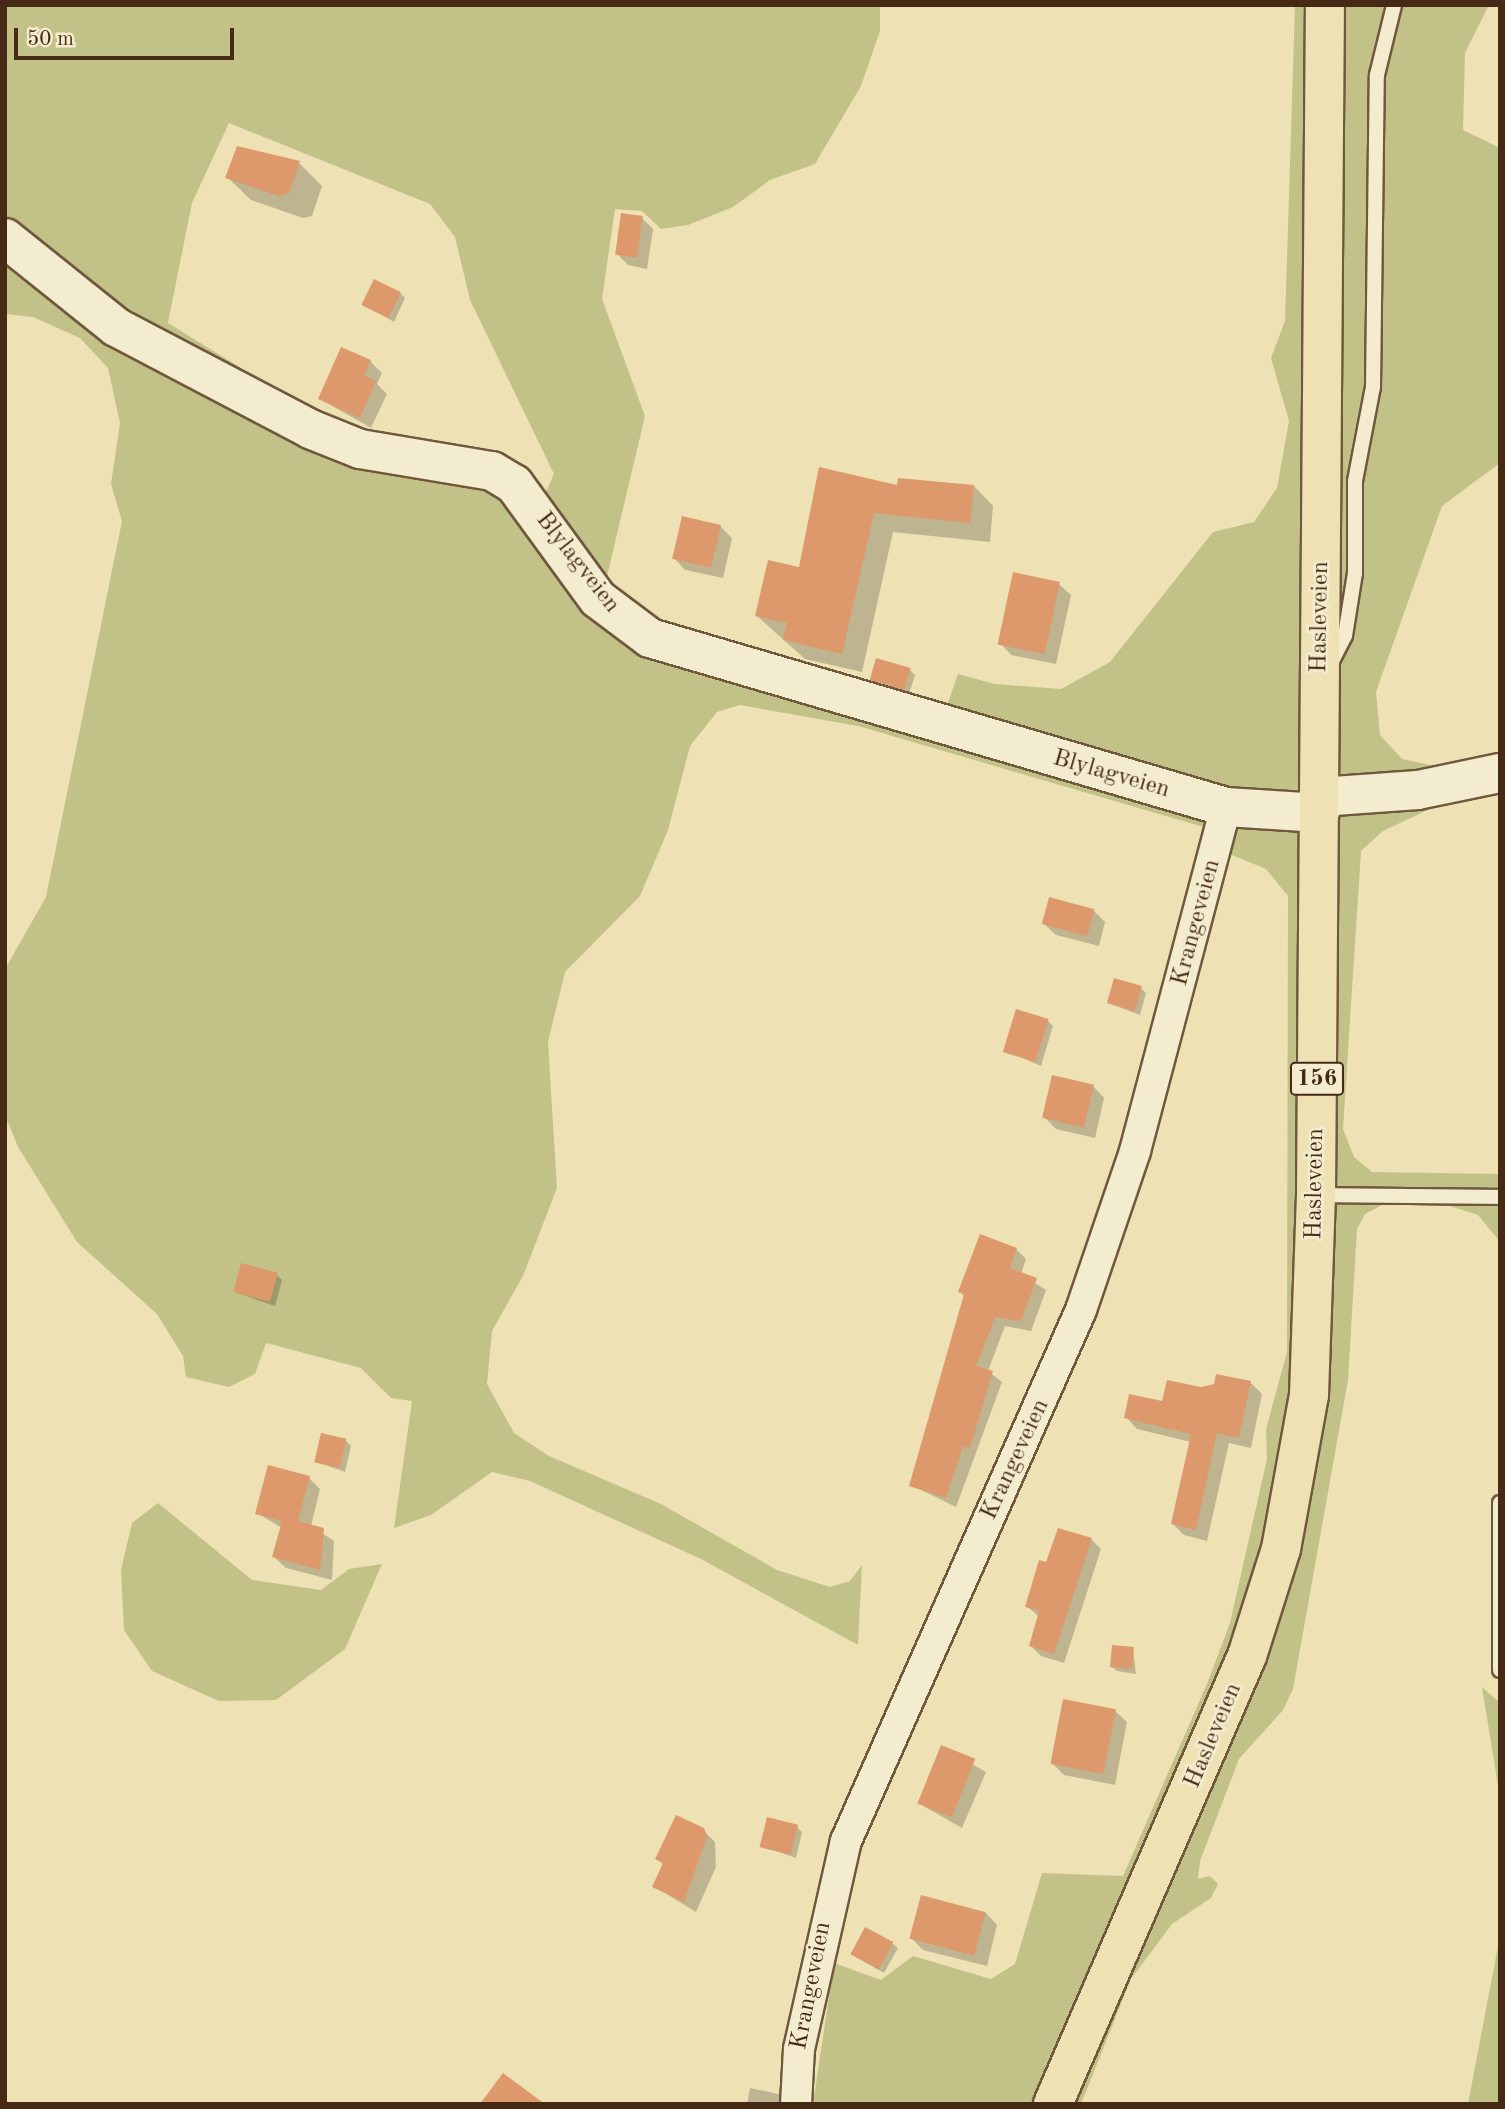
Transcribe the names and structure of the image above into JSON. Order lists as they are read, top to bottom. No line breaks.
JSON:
{"streets":{"main road":["Hasleveien","156"],"street":["Blylagveien","Krangeveien"]},"crossings":[["Blylagveien","Hasleveien"],["Blylagveien","Krangeveien"]],"scale_bar":"50 m"}
